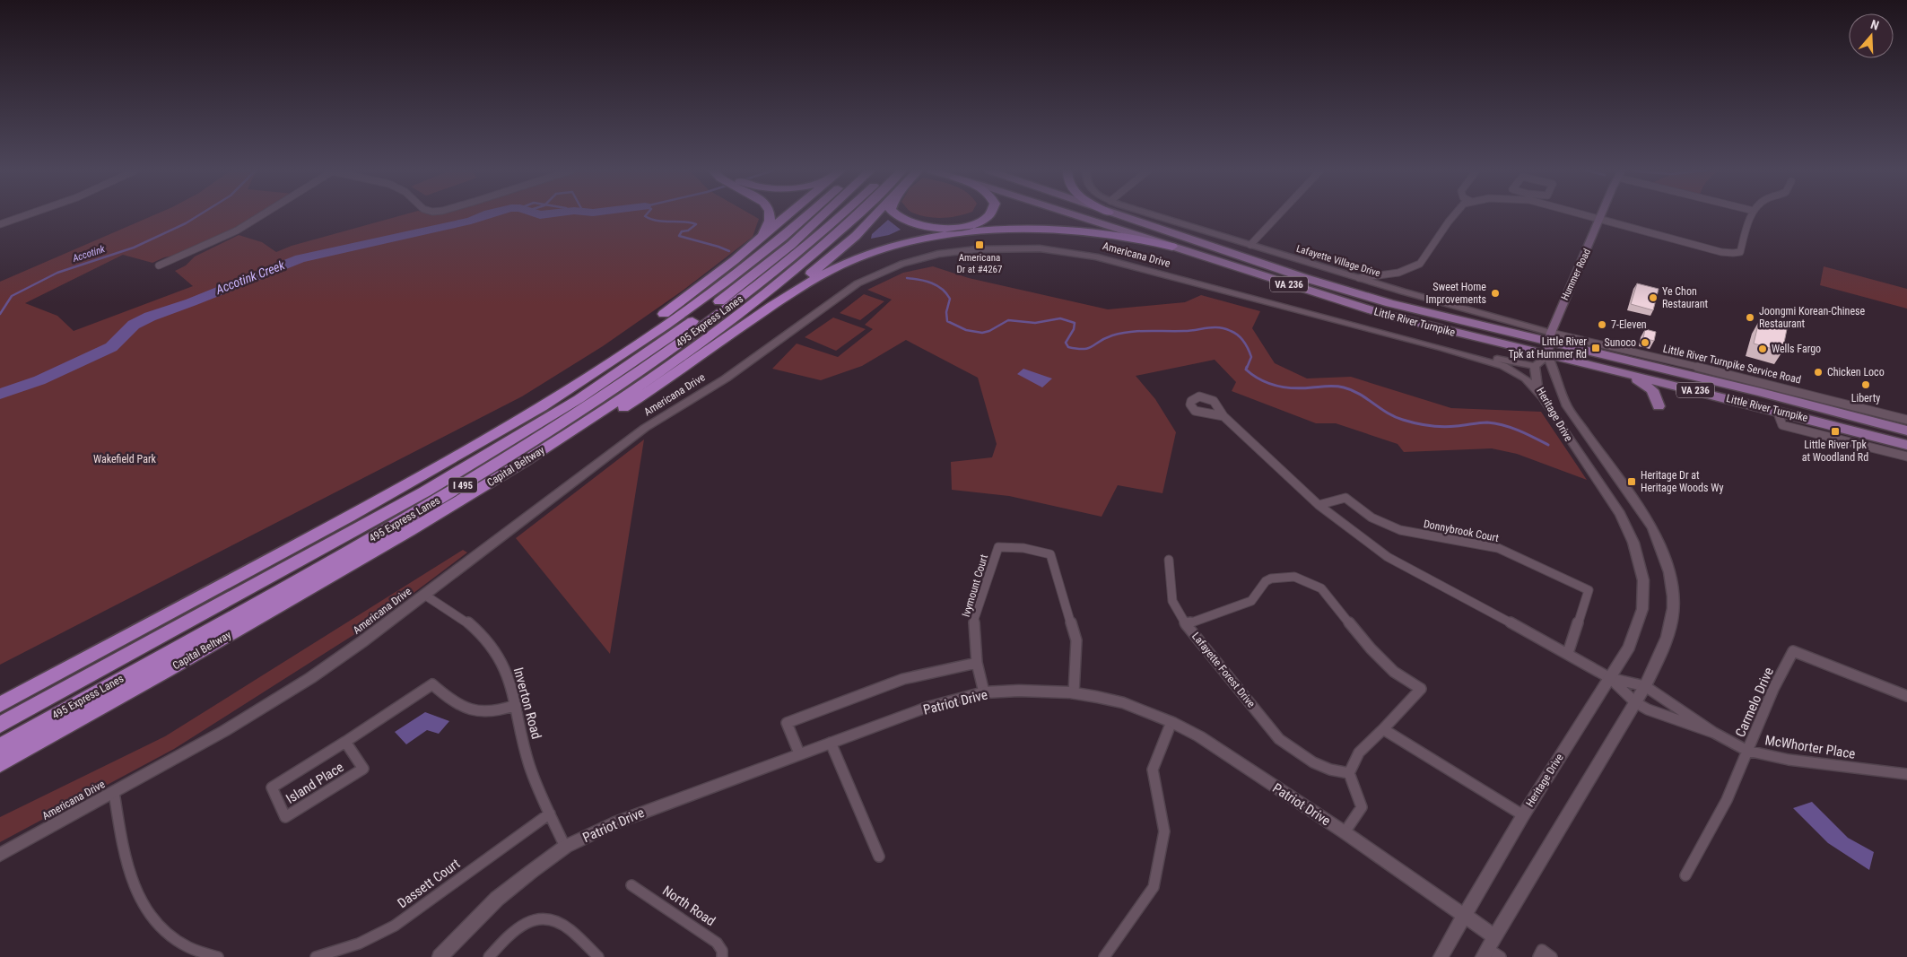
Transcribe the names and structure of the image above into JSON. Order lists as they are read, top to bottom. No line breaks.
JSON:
{"streets":{"highway":["495 Express Lanes","Capital Beltway","I 495"],"main road":["Hummer Road","VA 236","Little River Turnpike"],"street":["Americana Drive","Lafayette Village Drive","Little River Turnpike Service Road","Heritage Drive","Donnybrook Court","Ivymount Court","Lafayette Forest Drive","Patriot Drive","Carmelo Drive","Inverton Road","McWhorter Place","Island Place","Dassett Court","North Road"]},"crossings":[["Americana Drive","Heritage Drive"],["Americana Drive","Inverton Road"],["Lafayette Village Drive","Hummer Road"],["Lafayette Village Drive","Little River Turnpike"],["Lafayette Village Drive","Little River Turnpike Service Road"],["Hummer Road","Little River Turnpike"],["Hummer Road","Little River Turnpike Service Road"],["Hummer Road","Heritage Drive"],["Little River Turnpike","Little River Turnpike Service Road"],["Little River Turnpike","Heritage Drive"],["Heritage Drive","Patriot Drive"],["Heritage Drive","McWhorter Place"],["Ivymount Court","Patriot Drive"],["Patriot Drive","Inverton Road"],["Carmelo Drive","McWhorter Place"],["Inverton Road","Island Place"],["Inverton Road","Dassett Court"]],"water":["Accotink","Accotink Creek"],"parks":["Wakefield Park"],"places":{"transit":["Americana Dr at #4267","Little River Tpk at Hummer Rd","Little River Tpk at Woodland Rd","Heritage Dr at Heritage Woods Wy"],"other":["Sweet Home Improvements","Ye Chon Restaurant","Joongmi Korean-Chinese Restaurant","7-Eleven","Sunoco","Wells Fargo","Chicken Loco","Liberty"]},"north":"top"}
